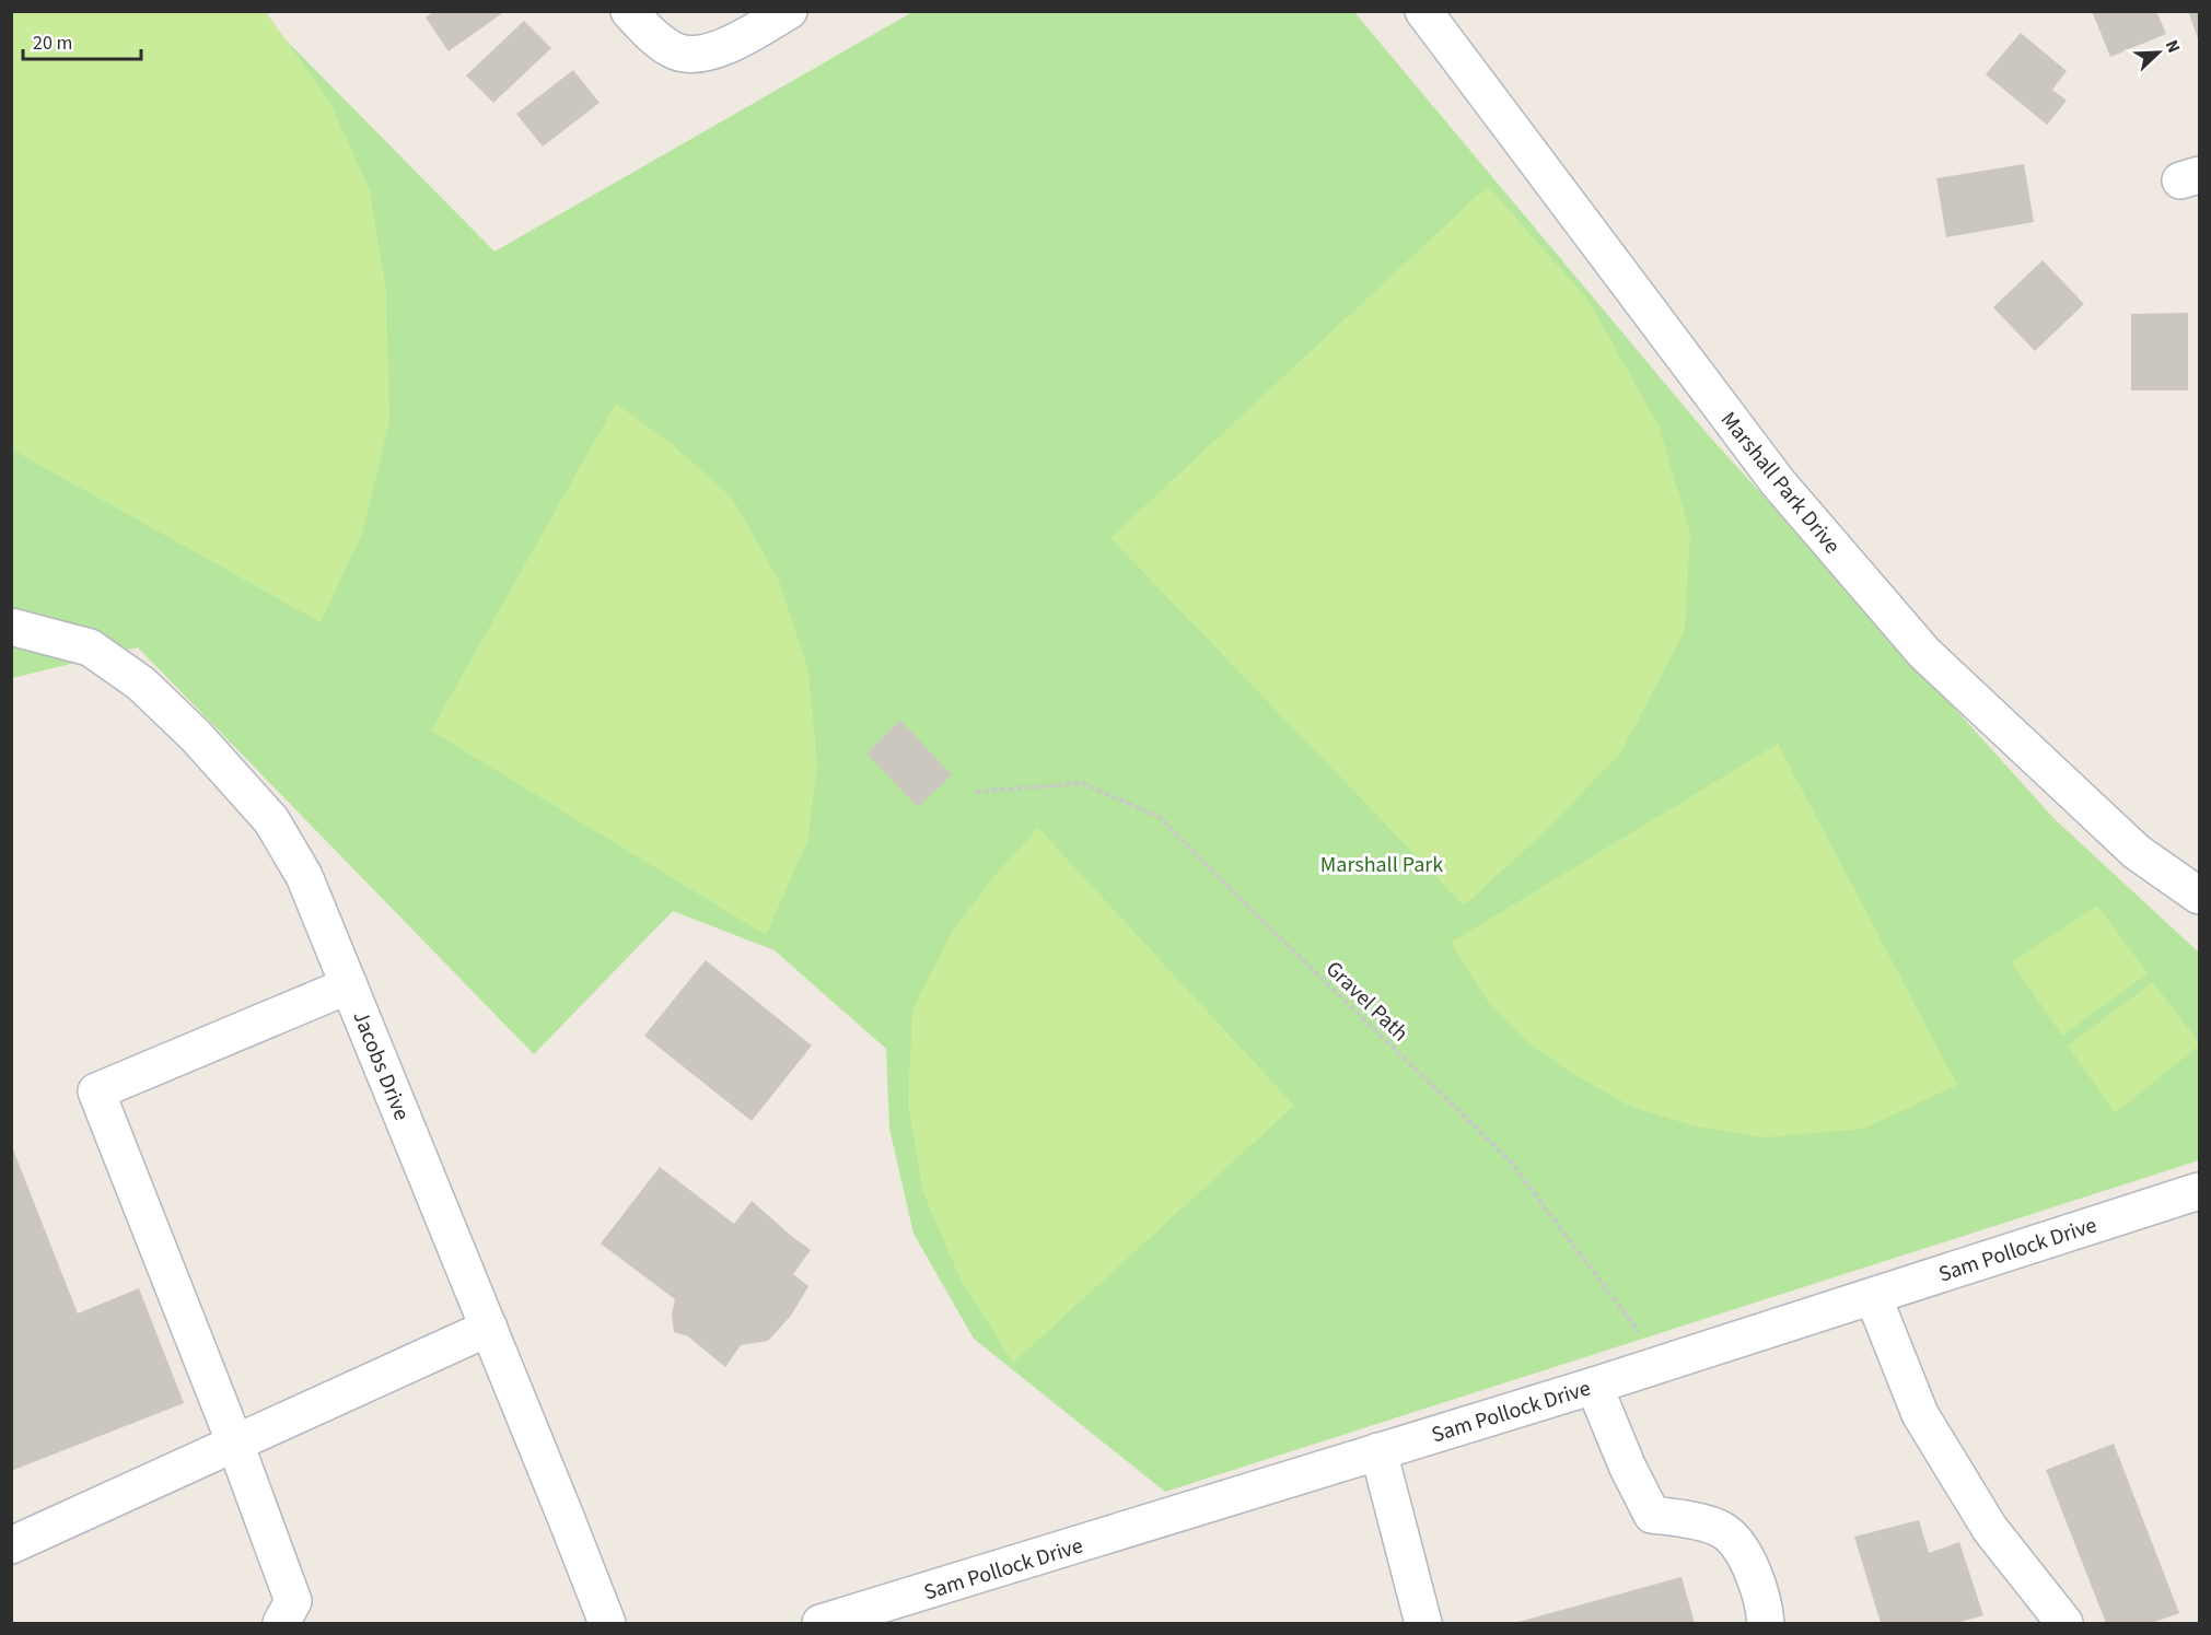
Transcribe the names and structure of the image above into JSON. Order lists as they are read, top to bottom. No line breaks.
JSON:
{"streets":{"street":["Marshall Park Drive","Jacobs Drive","Sam Pollock Drive"],"path":["Gravel Path"]},"crossings":[["Gravel Path","Sam Pollock Drive"]],"parks":["Marshall Park"],"scale_bar":"20 m","north":"top right"}
